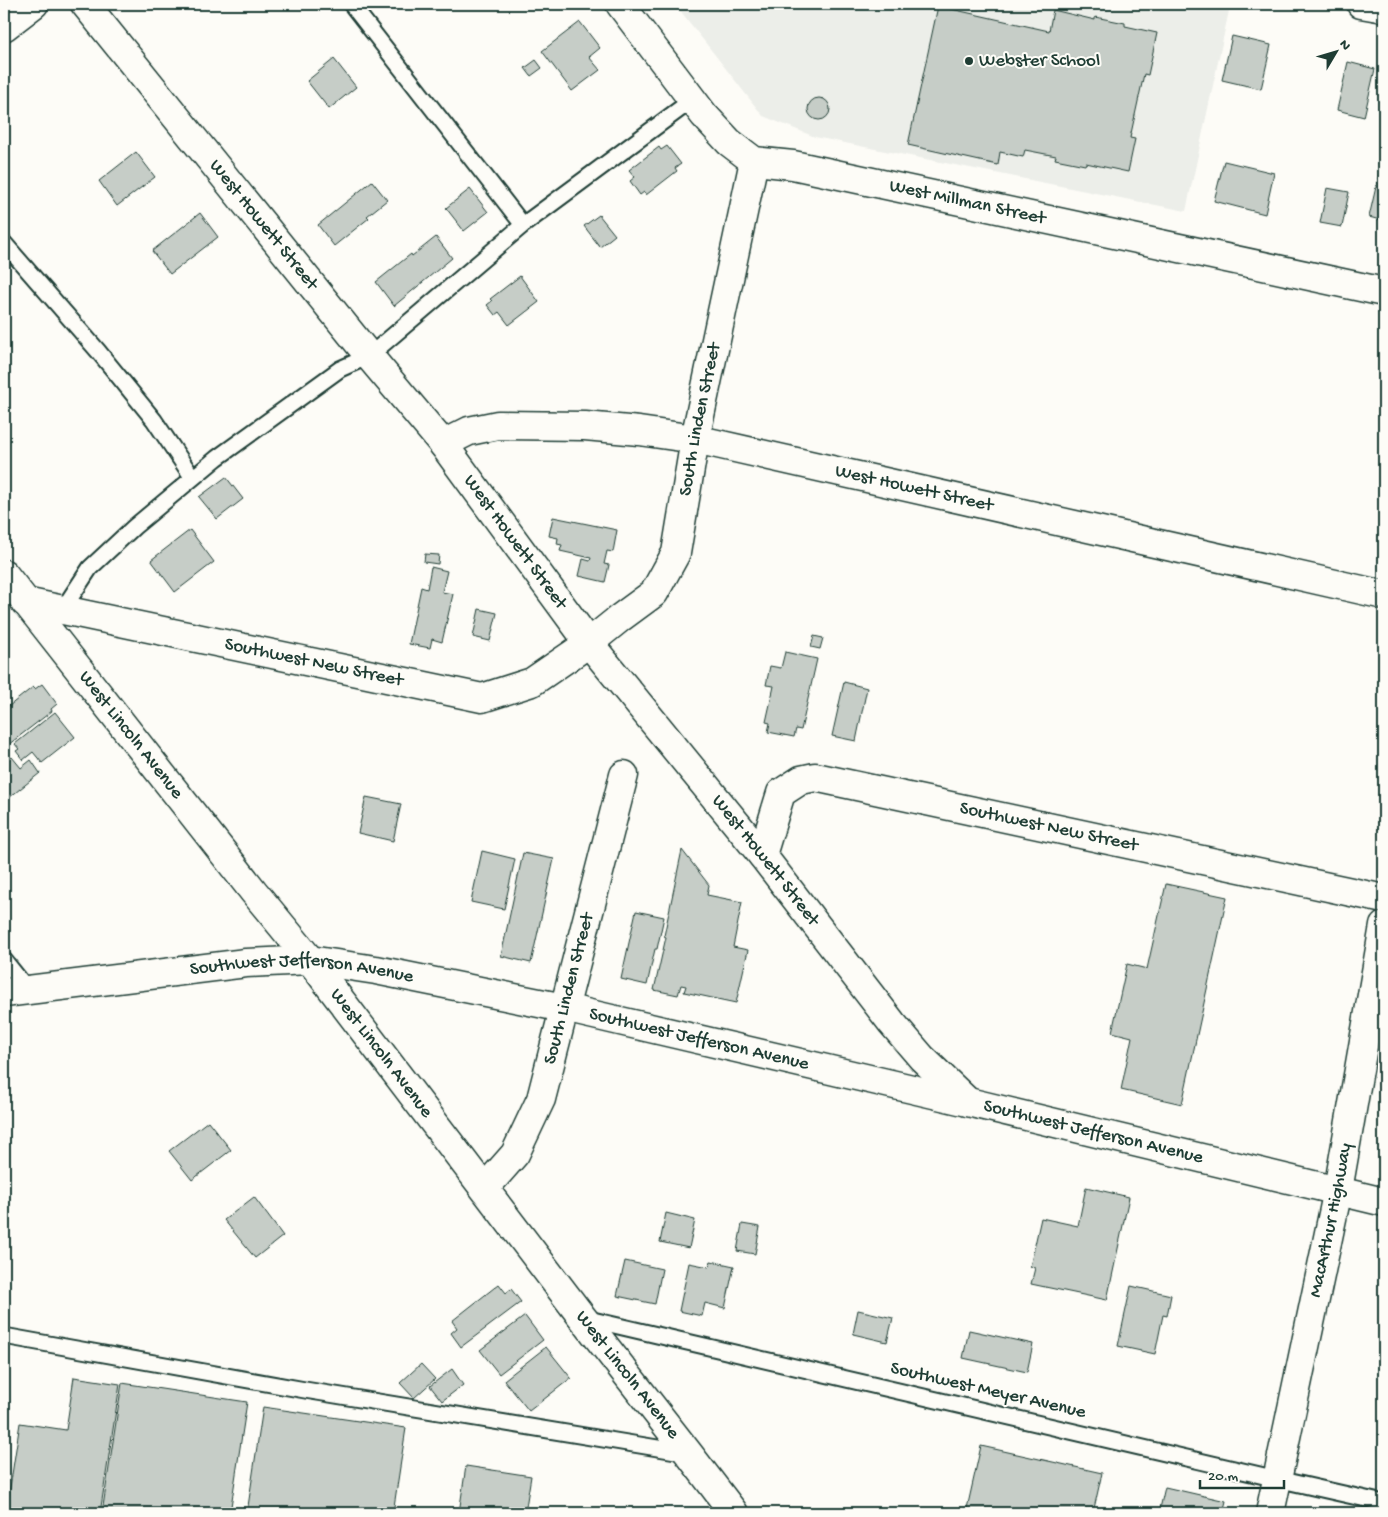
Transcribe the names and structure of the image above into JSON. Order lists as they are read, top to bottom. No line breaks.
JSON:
{"streets":{"main road":["West Millman Street","West Howett Street","South Linden Street","Southwest New Street","West Lincoln Avenue","Southwest Jefferson Avenue","MacArthur Highway"],"lane":["Southwest Meyer Avenue"]},"crossings":[["West Millman Street","South Linden Street"],["West Howett Street","South Linden Street"],["West Howett Street","Southwest New Street"],["West Howett Street","Southwest Jefferson Avenue"],["South Linden Street","Southwest New Street"],["South Linden Street","West Lincoln Avenue"],["South Linden Street","Southwest Jefferson Avenue"],["Southwest New Street","West Lincoln Avenue"],["West Lincoln Avenue","Southwest Jefferson Avenue"],["West Lincoln Avenue","Southwest Meyer Avenue"],["Southwest Jefferson Avenue","MacArthur Highway"],["MacArthur Highway","Southwest Meyer Avenue"]],"places":["Webster School"],"scale_bar":"20 m","north":"top right"}
